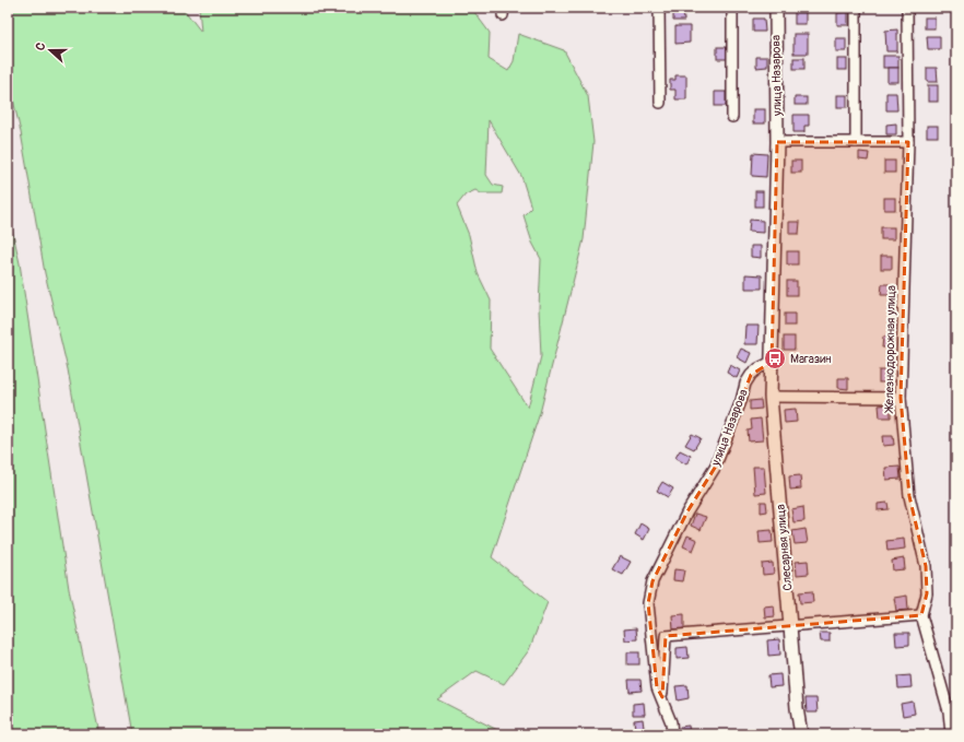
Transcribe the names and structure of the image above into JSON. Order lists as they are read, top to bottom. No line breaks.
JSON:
{"streets":{"street":["улица Назарова","Железнодорожная улица","Слесарная улица"]},"crossings":[["улица Назарова","Слесарная улица"]],"places":{"bus stop":["Магазин"]},"north":"left"}
